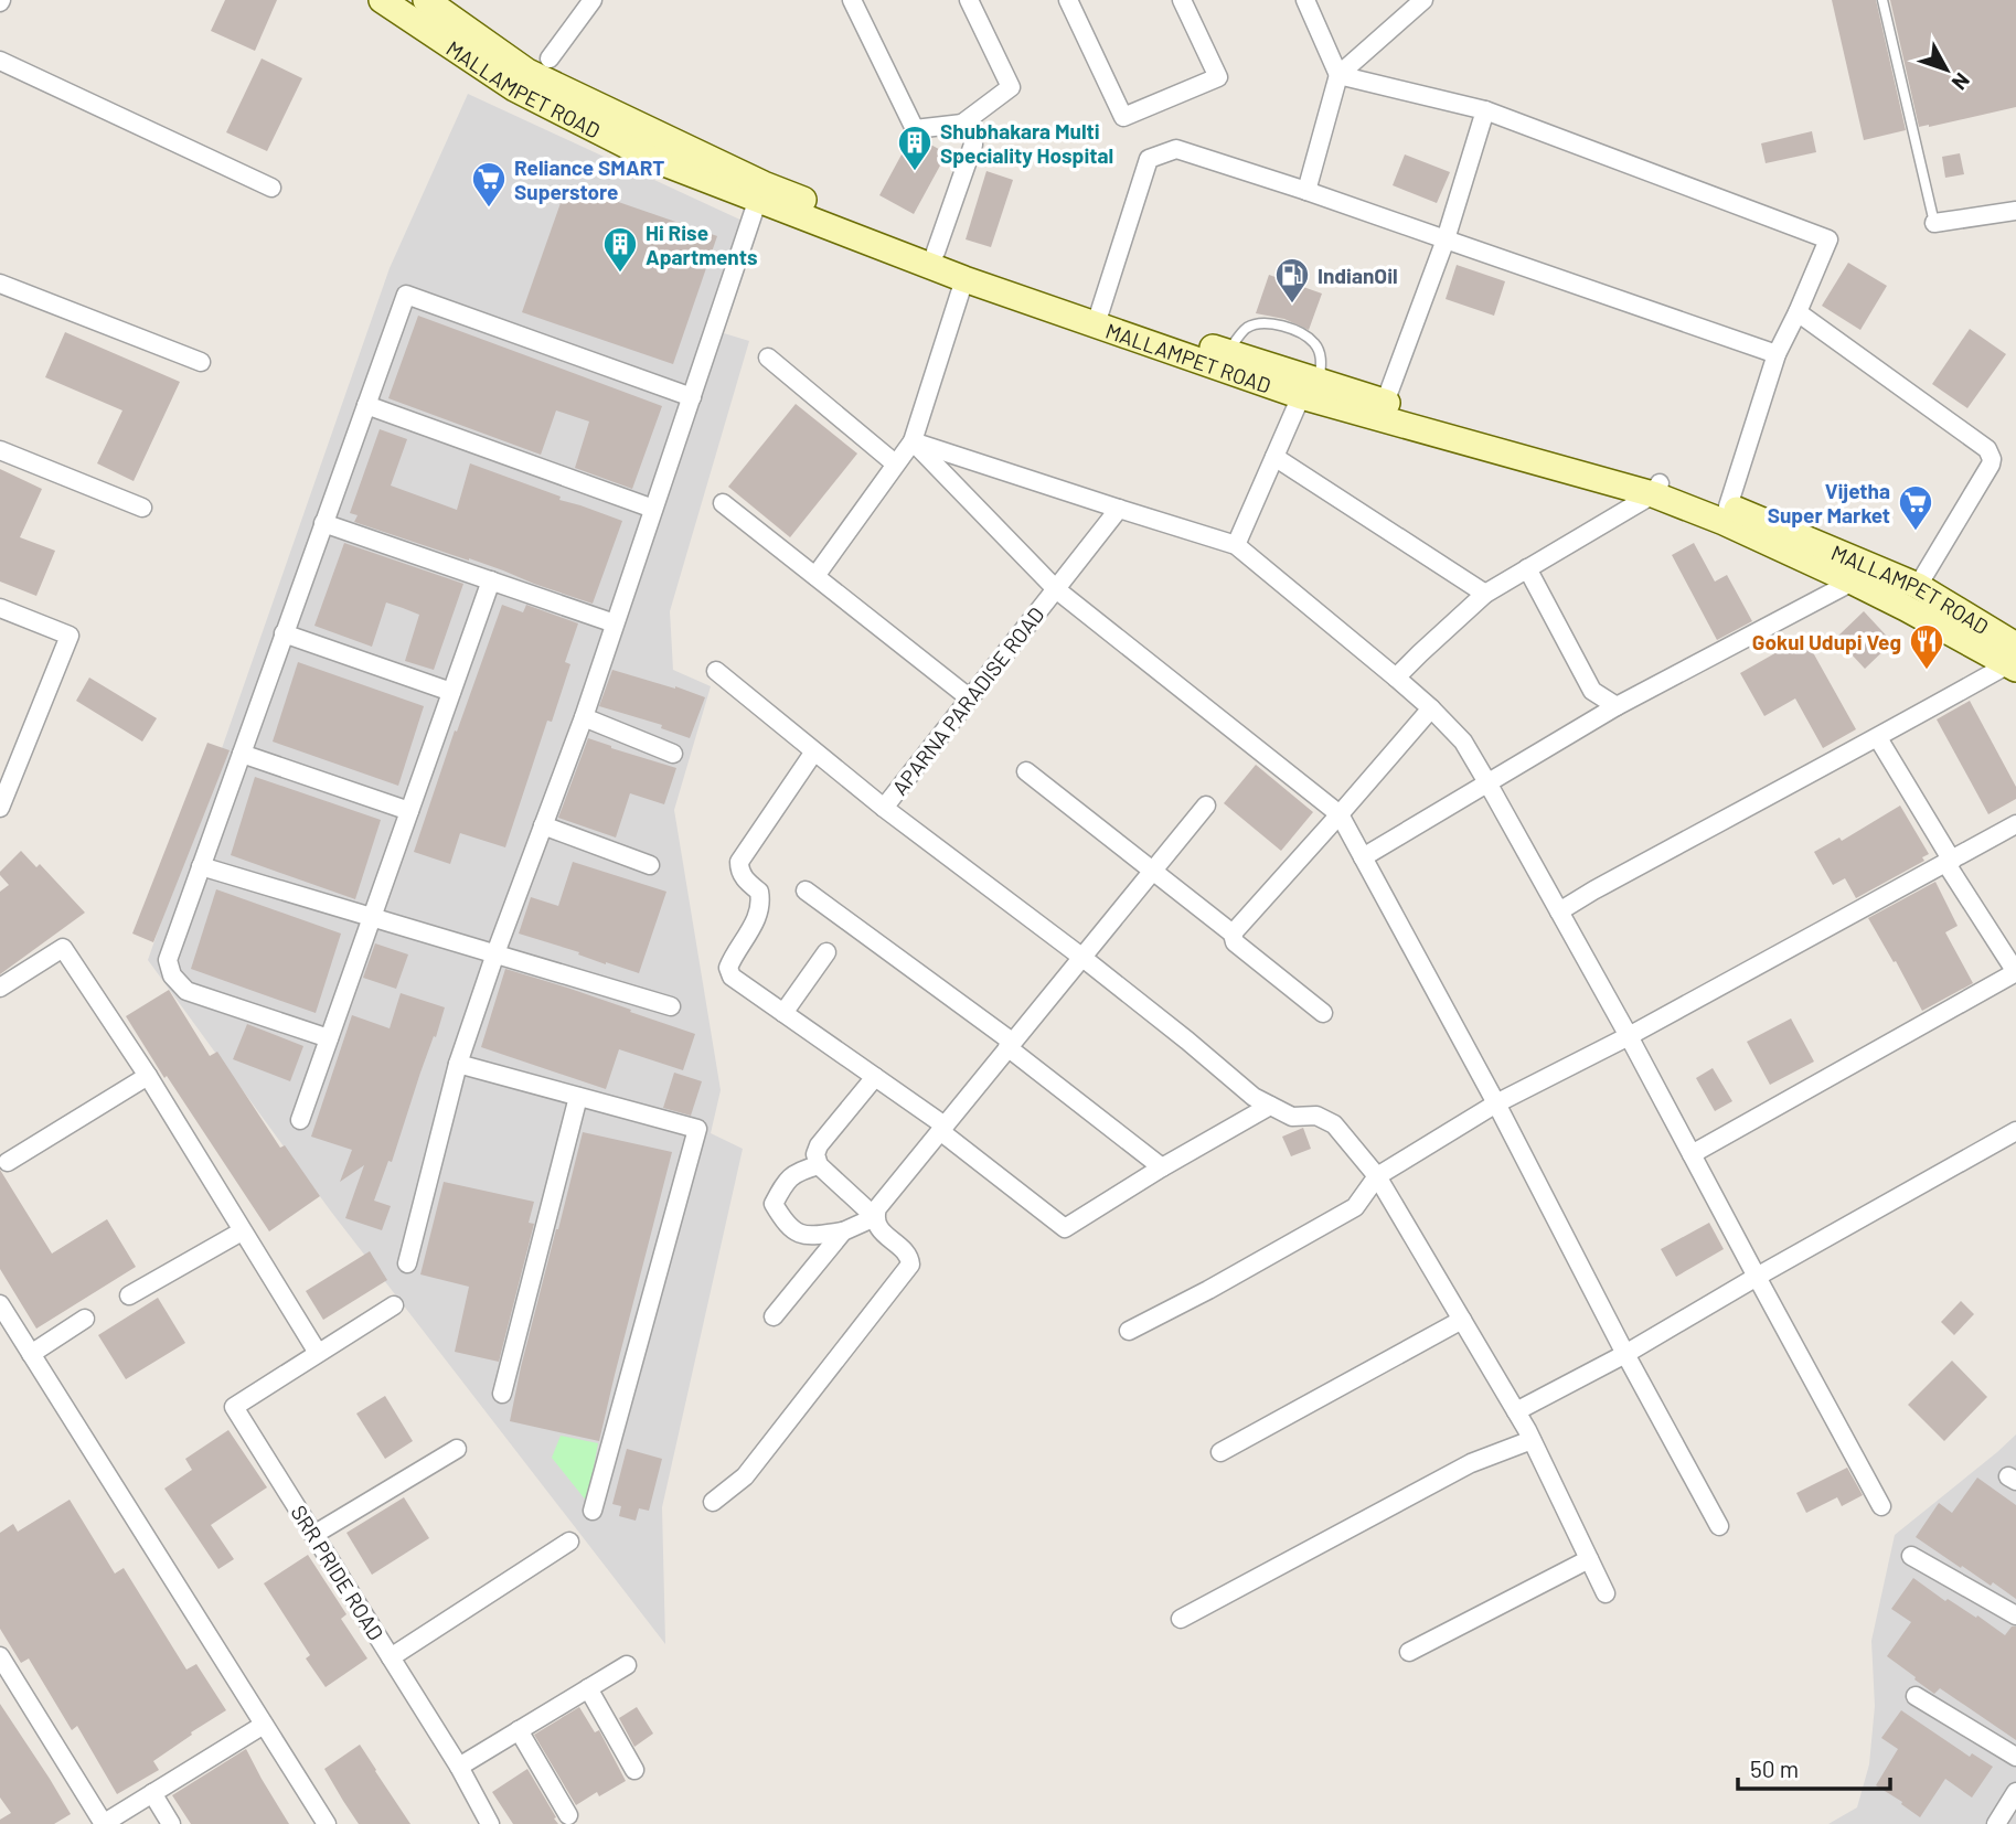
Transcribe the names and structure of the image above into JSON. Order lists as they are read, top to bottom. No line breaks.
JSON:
{"streets":{"main road":["MALLAMPET ROAD"],"street":["APARNA PARADISE ROAD","SRR PRIDE ROAD"]},"places":{"building":["Shubhakara Multi Speciality Hospital","Hi Rise Apartments"],"supermarket":["Reliance SMART Superstore","Vijetha Super Market"],"fuel station":["IndianOil"],"restaurant":["Gokul Udupi Veg"]},"scale_bar":"50 m","north":"bottom right"}
